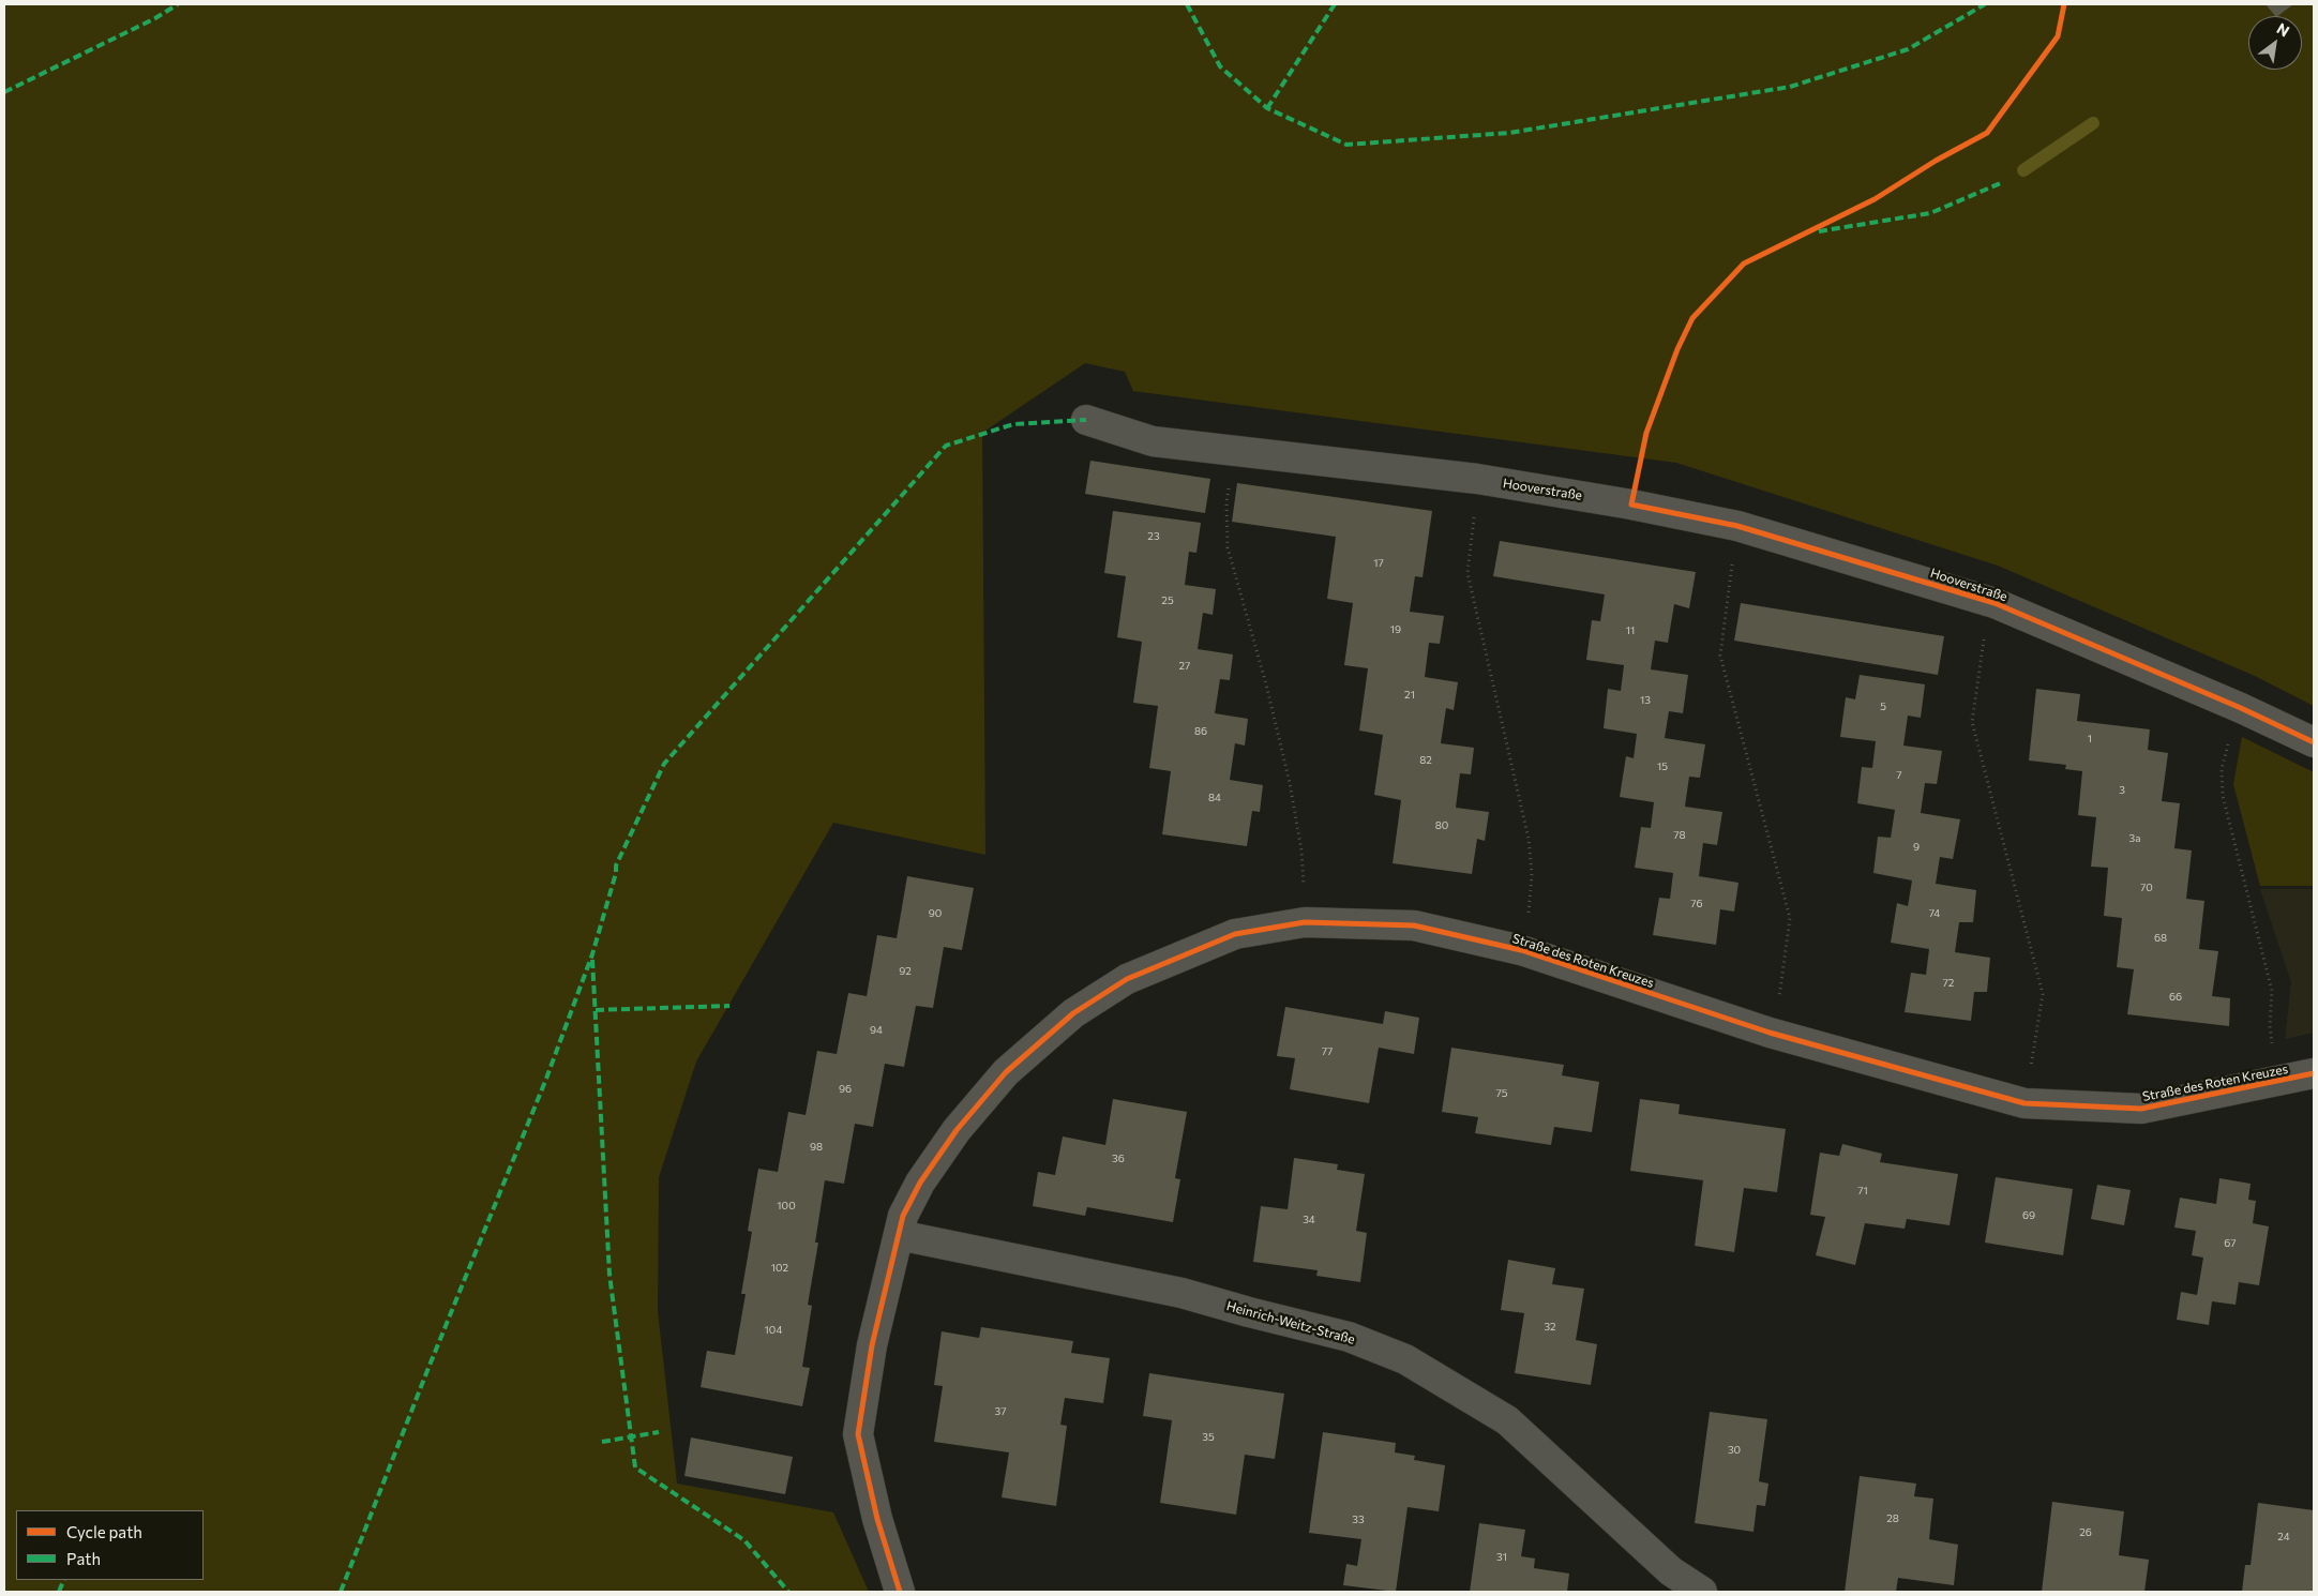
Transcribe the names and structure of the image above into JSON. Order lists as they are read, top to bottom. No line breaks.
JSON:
{"streets":{"street":["Hooverstraße","Straße des Roten Kreuzes","Heinrich-Weitz-Straße"]},"crossings":[["Straße des Roten Kreuzes","Heinrich-Weitz-Straße"]],"house_numbers":["23","17","25","19","11","27","21","13","5","86","1","82","15","7","3","84","80","78","3a","9","70","76","90","74","68","92","72","66","94","77","96","75","98","36","71","100","69","34","67","102","32","104","37","35","30","28","33","26","24","31"],"legend":["Cycle path","Path"],"north":"top right"}
